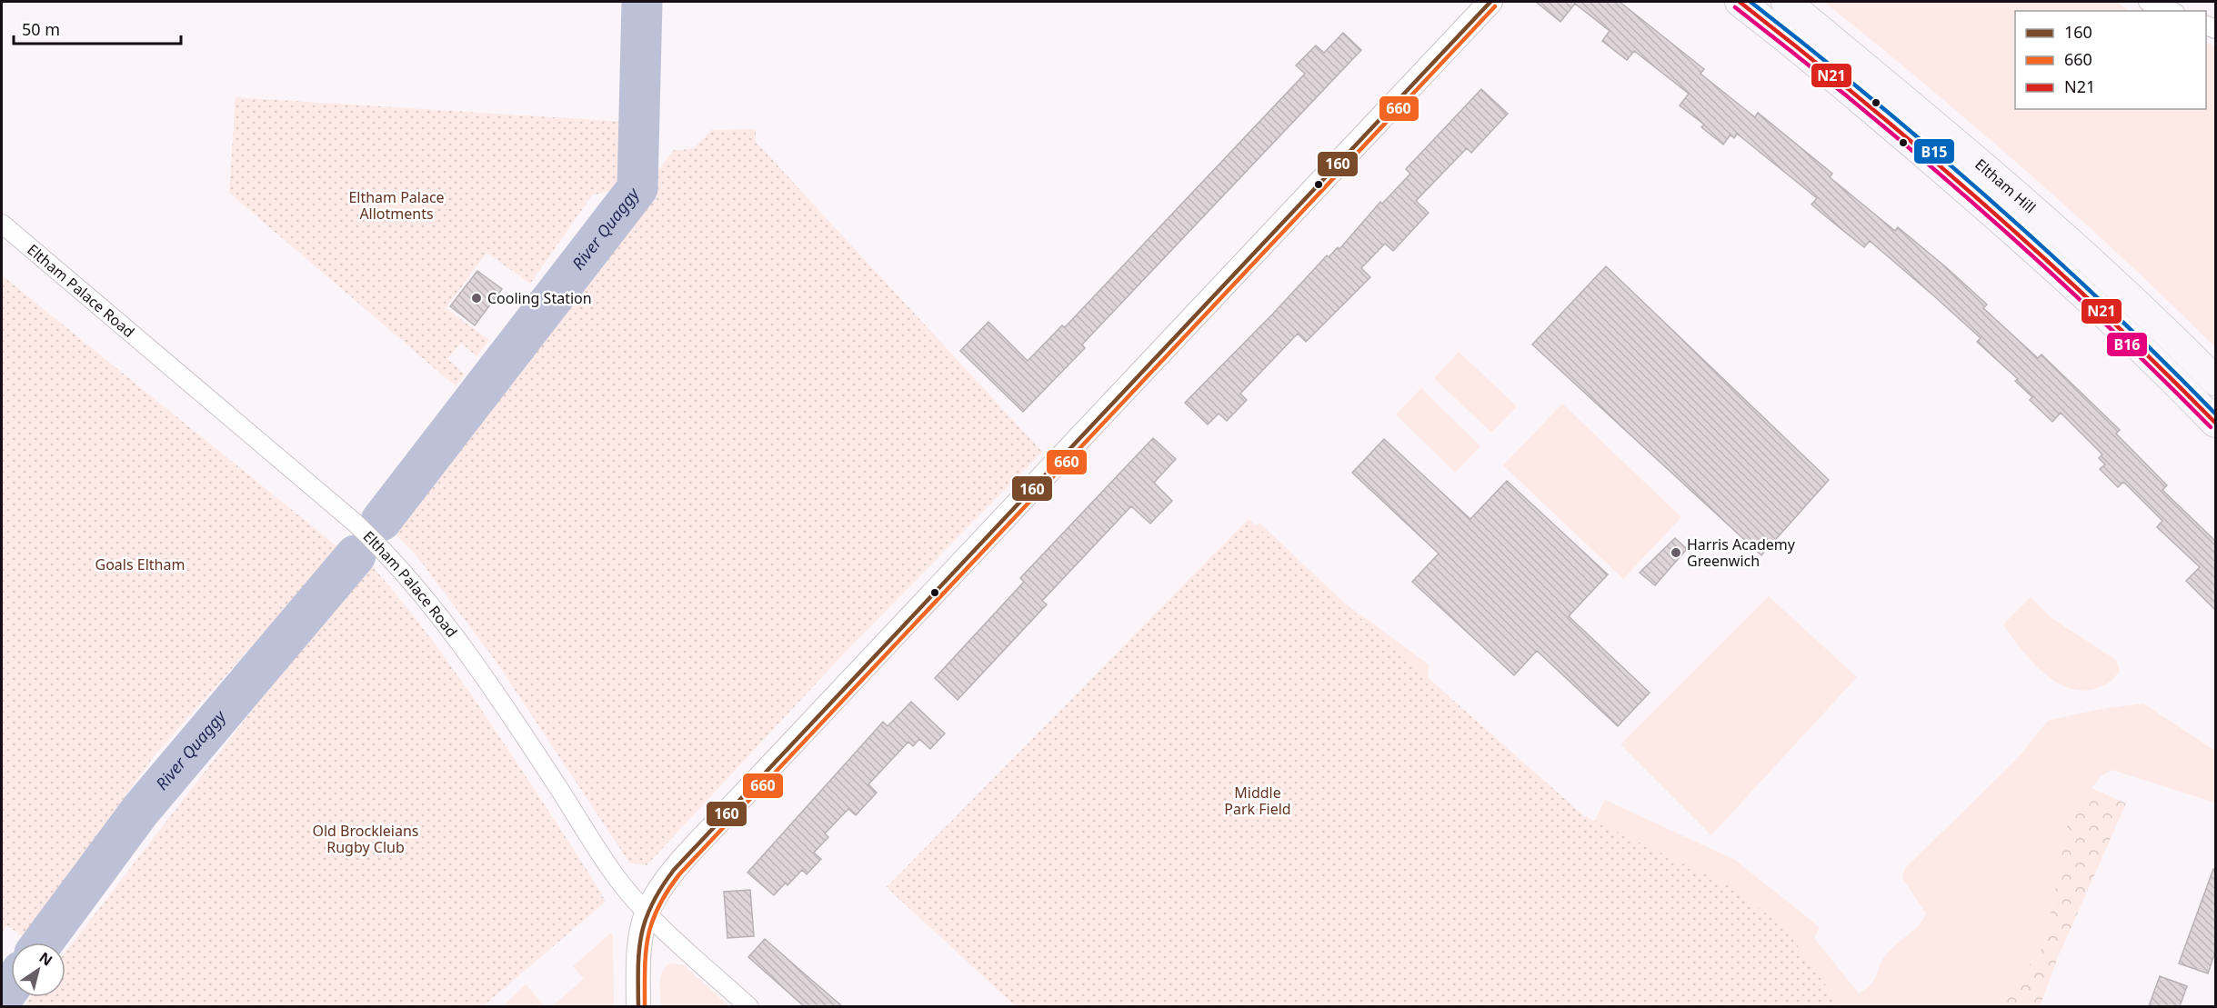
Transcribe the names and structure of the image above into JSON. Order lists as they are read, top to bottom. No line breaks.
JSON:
{"streets":{"main road":["Eltham Hill"],"street":["Eltham Palace Road"]},"water":["River Quaggy"],"parks":["Eltham Palace Allotments","Goals Eltham","Middle Park Field","Old Brockleians Rugby Club"],"places":["Cooling Station","Harris Academy Greenwich"],"lines":["transit line 160","transit line N21","transit line B15","transit line 660","transit line B16"],"legend":["160","660","N21"],"scale_bar":"50 m","north":"top right"}
